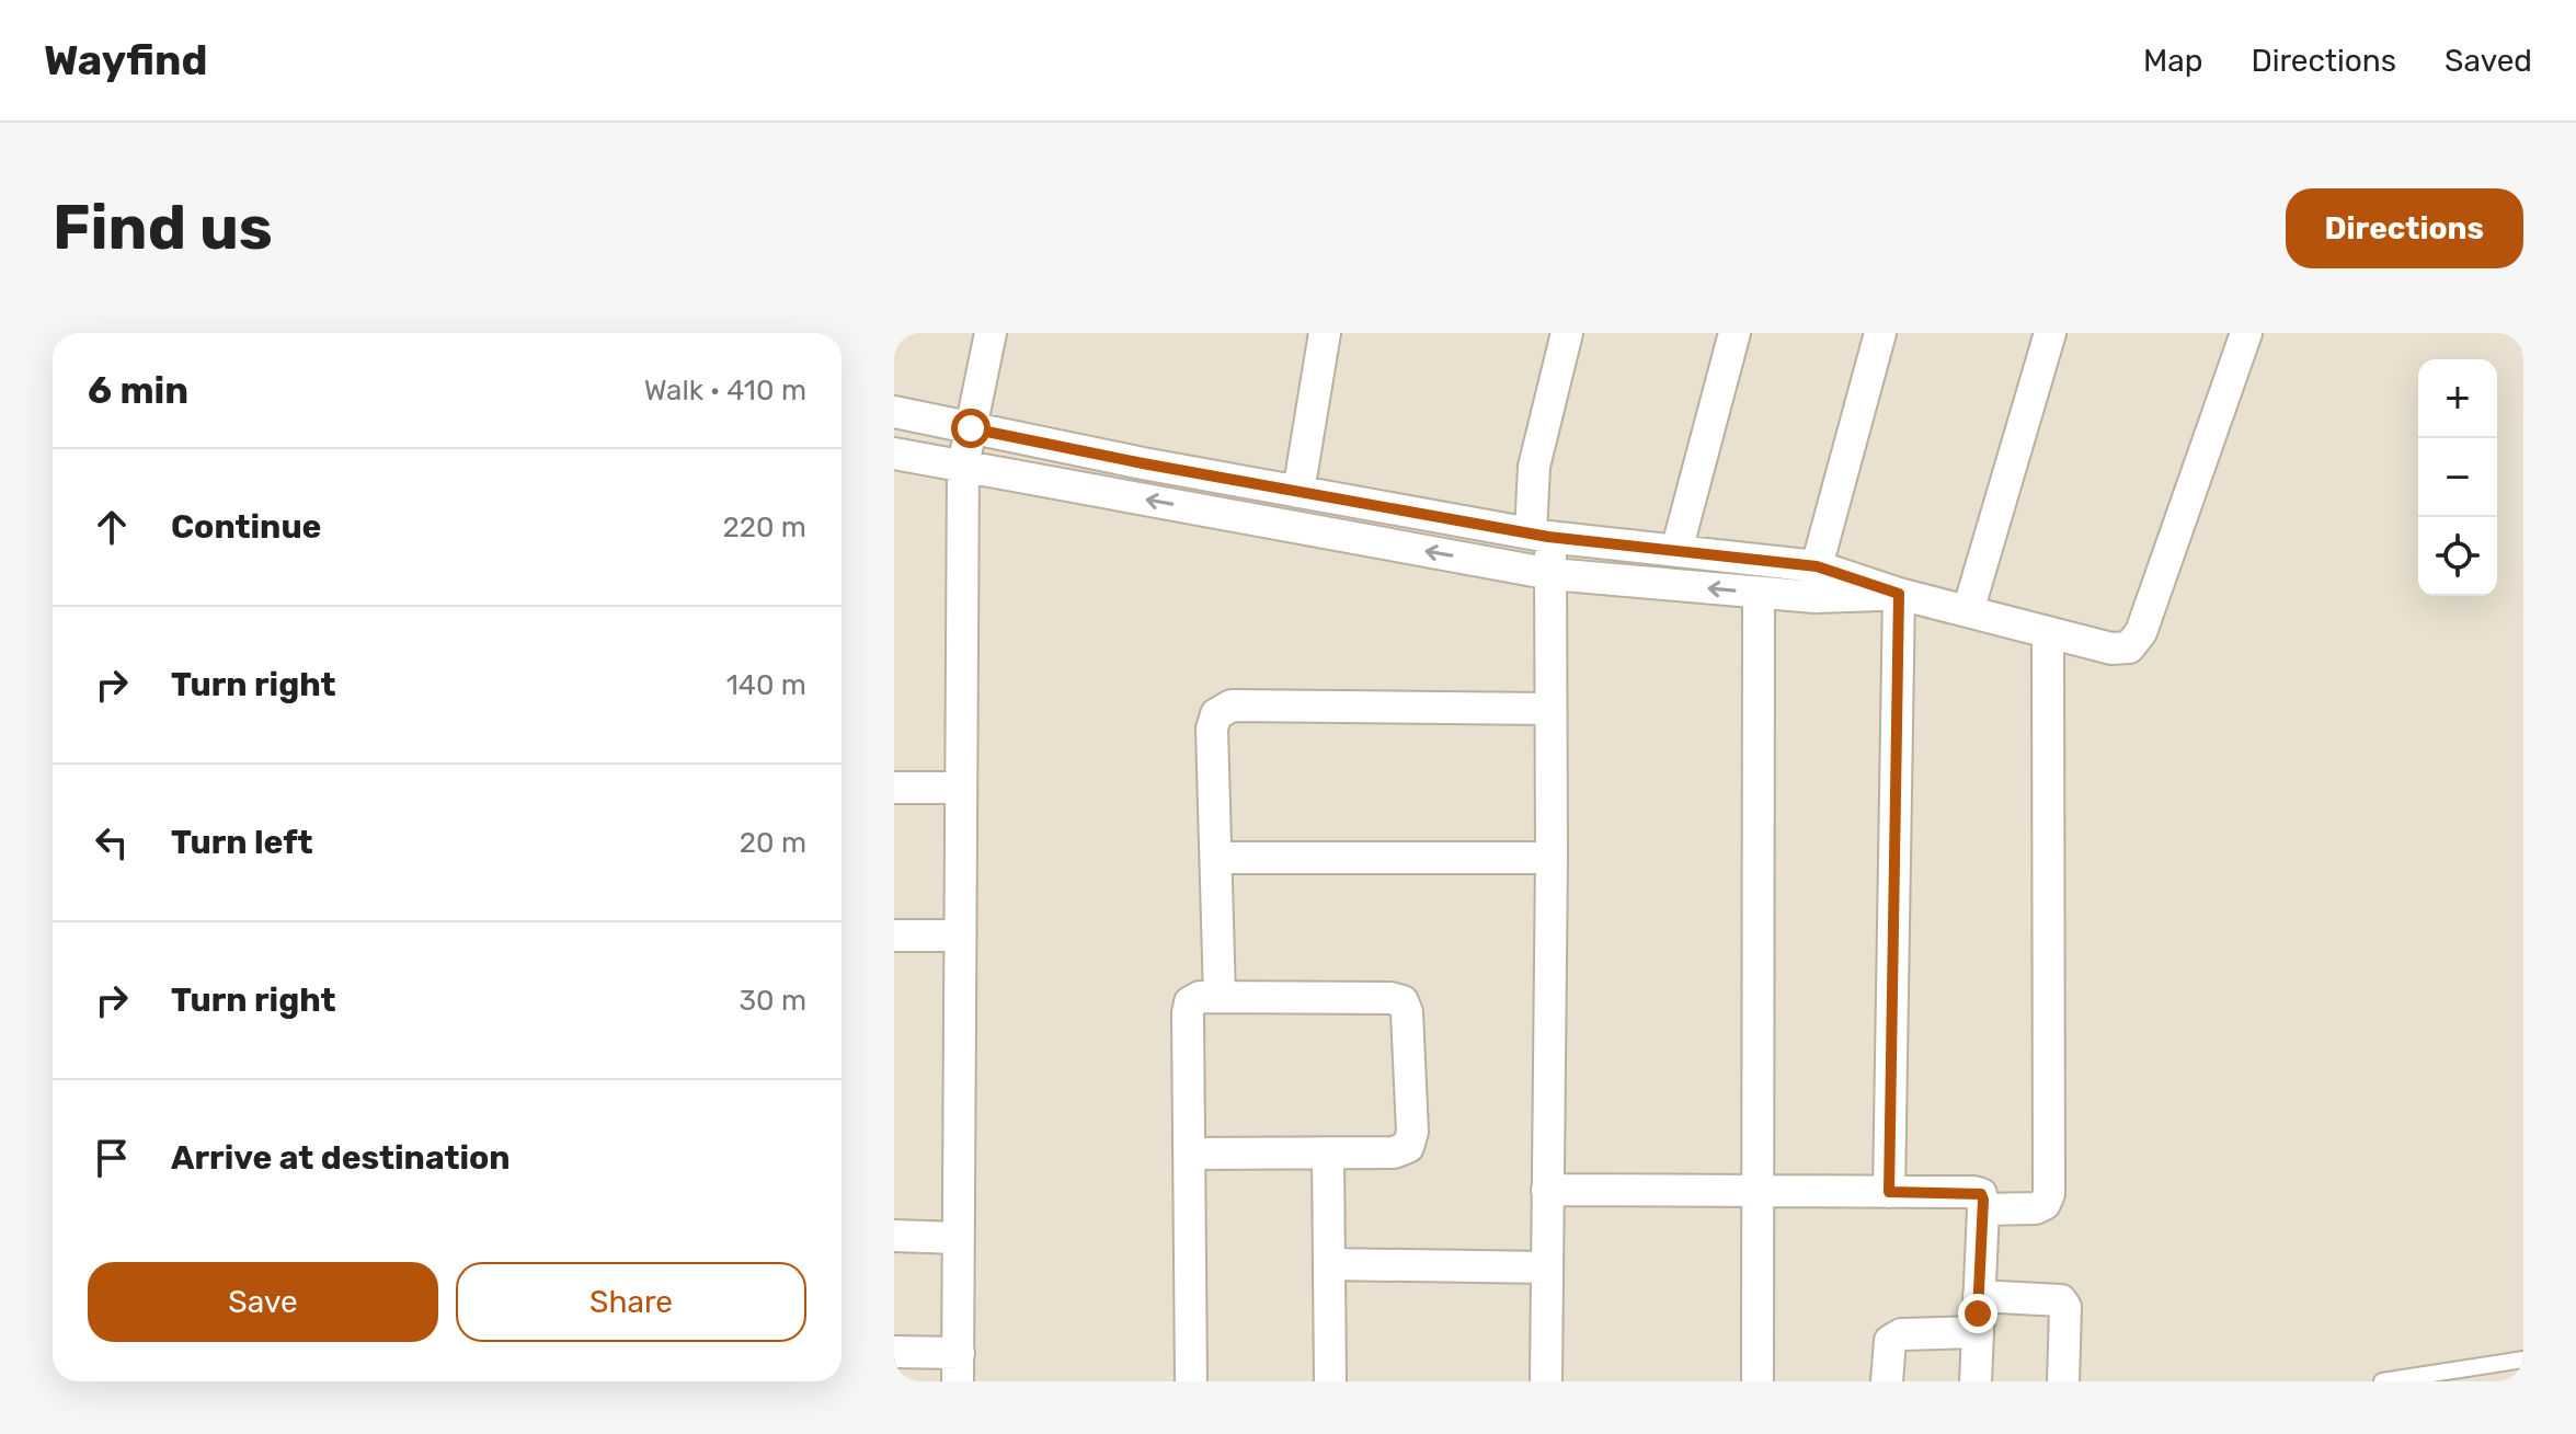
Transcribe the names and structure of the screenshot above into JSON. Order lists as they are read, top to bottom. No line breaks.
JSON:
{"page":{"header":"Wayfind","nav":["Map","Directions","Saved"],"buttons":["Directions",["Save","Share"]],"title":"Find us","heading":["6 min","Walk · 410 m"],"map_buttons":["+","−"],"list":[["Continue","220 m"],["Turn right","140 m"],["Turn left","20 m"],["Turn right","30 m"],"Arrive at destination"]}}
